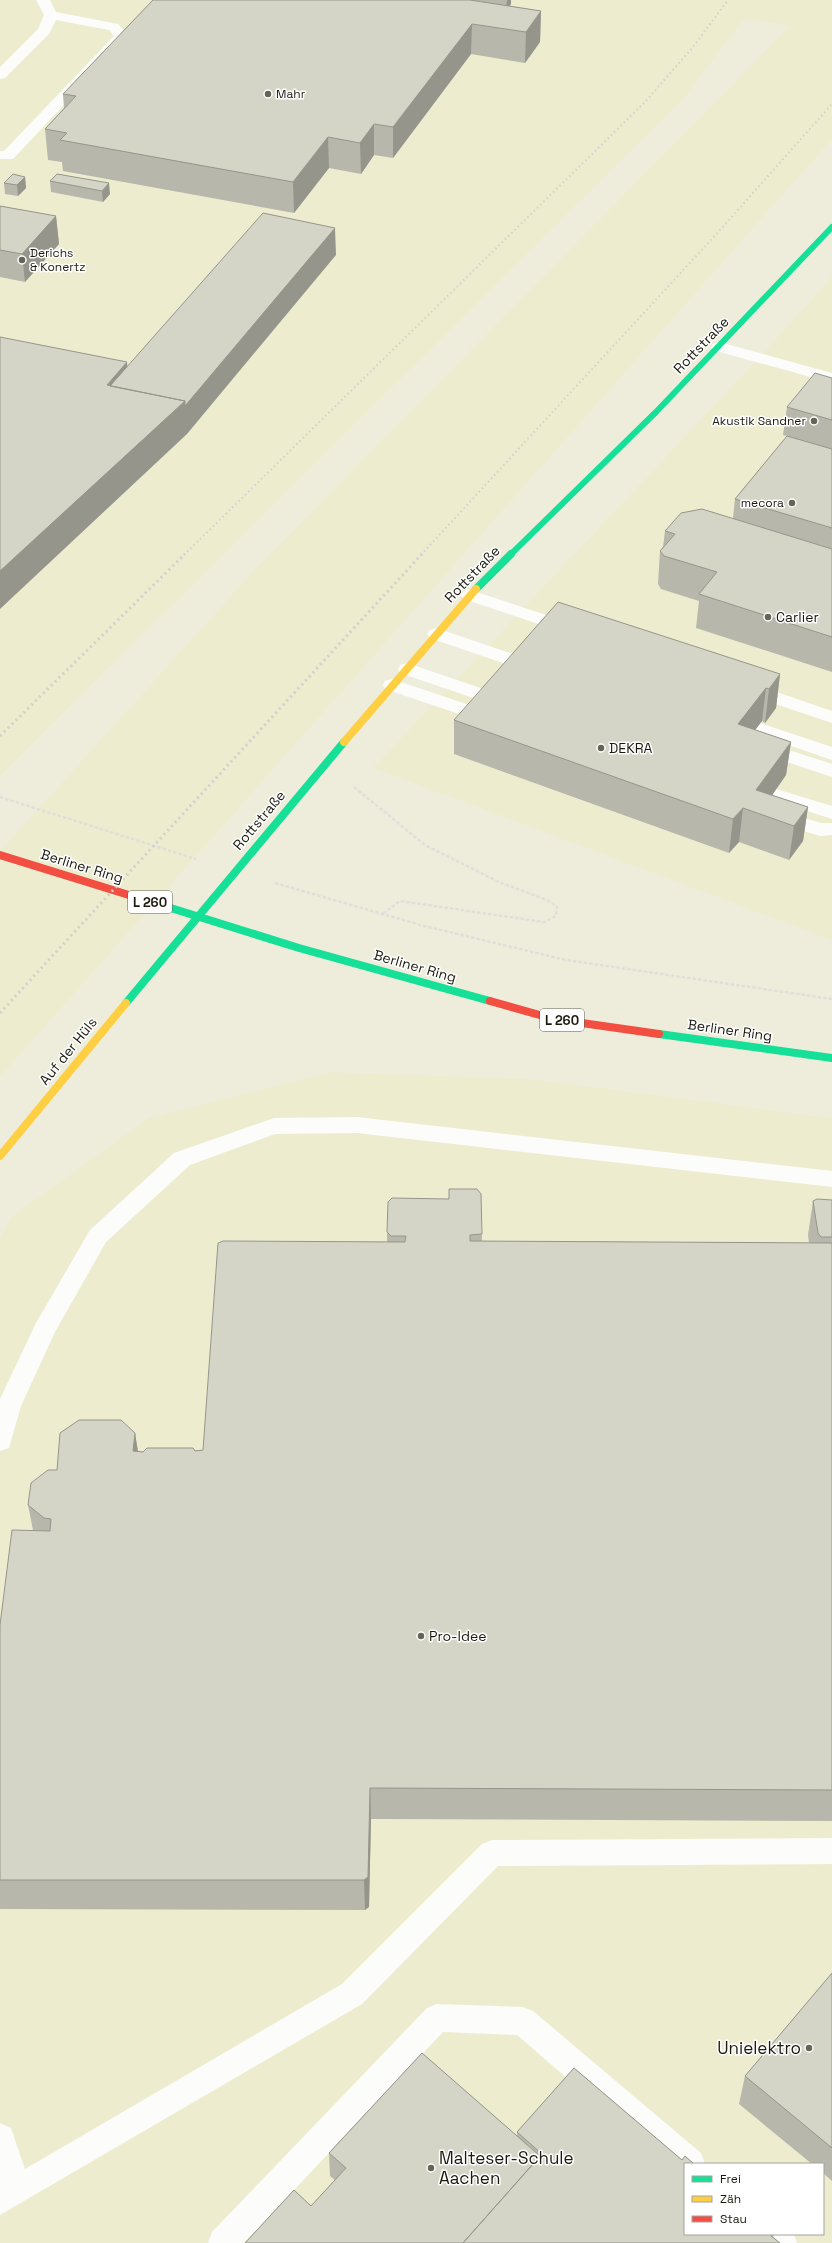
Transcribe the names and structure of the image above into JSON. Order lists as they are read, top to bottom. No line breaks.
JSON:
{"streets":{"street":["Rottstraße","Berliner Ring","L 260","Auf der Hüls"]},"crossings":[["Rottstraße","Auf der Hüls"]],"places":["Mahr","Derichs & Konertz","Akustik Sandner","mecora","Carlier","DEKRA","Pro-Idee","Unielektro","Malteser-Schule Aachen"],"legend":["Frei","Zäh","Stau"]}
